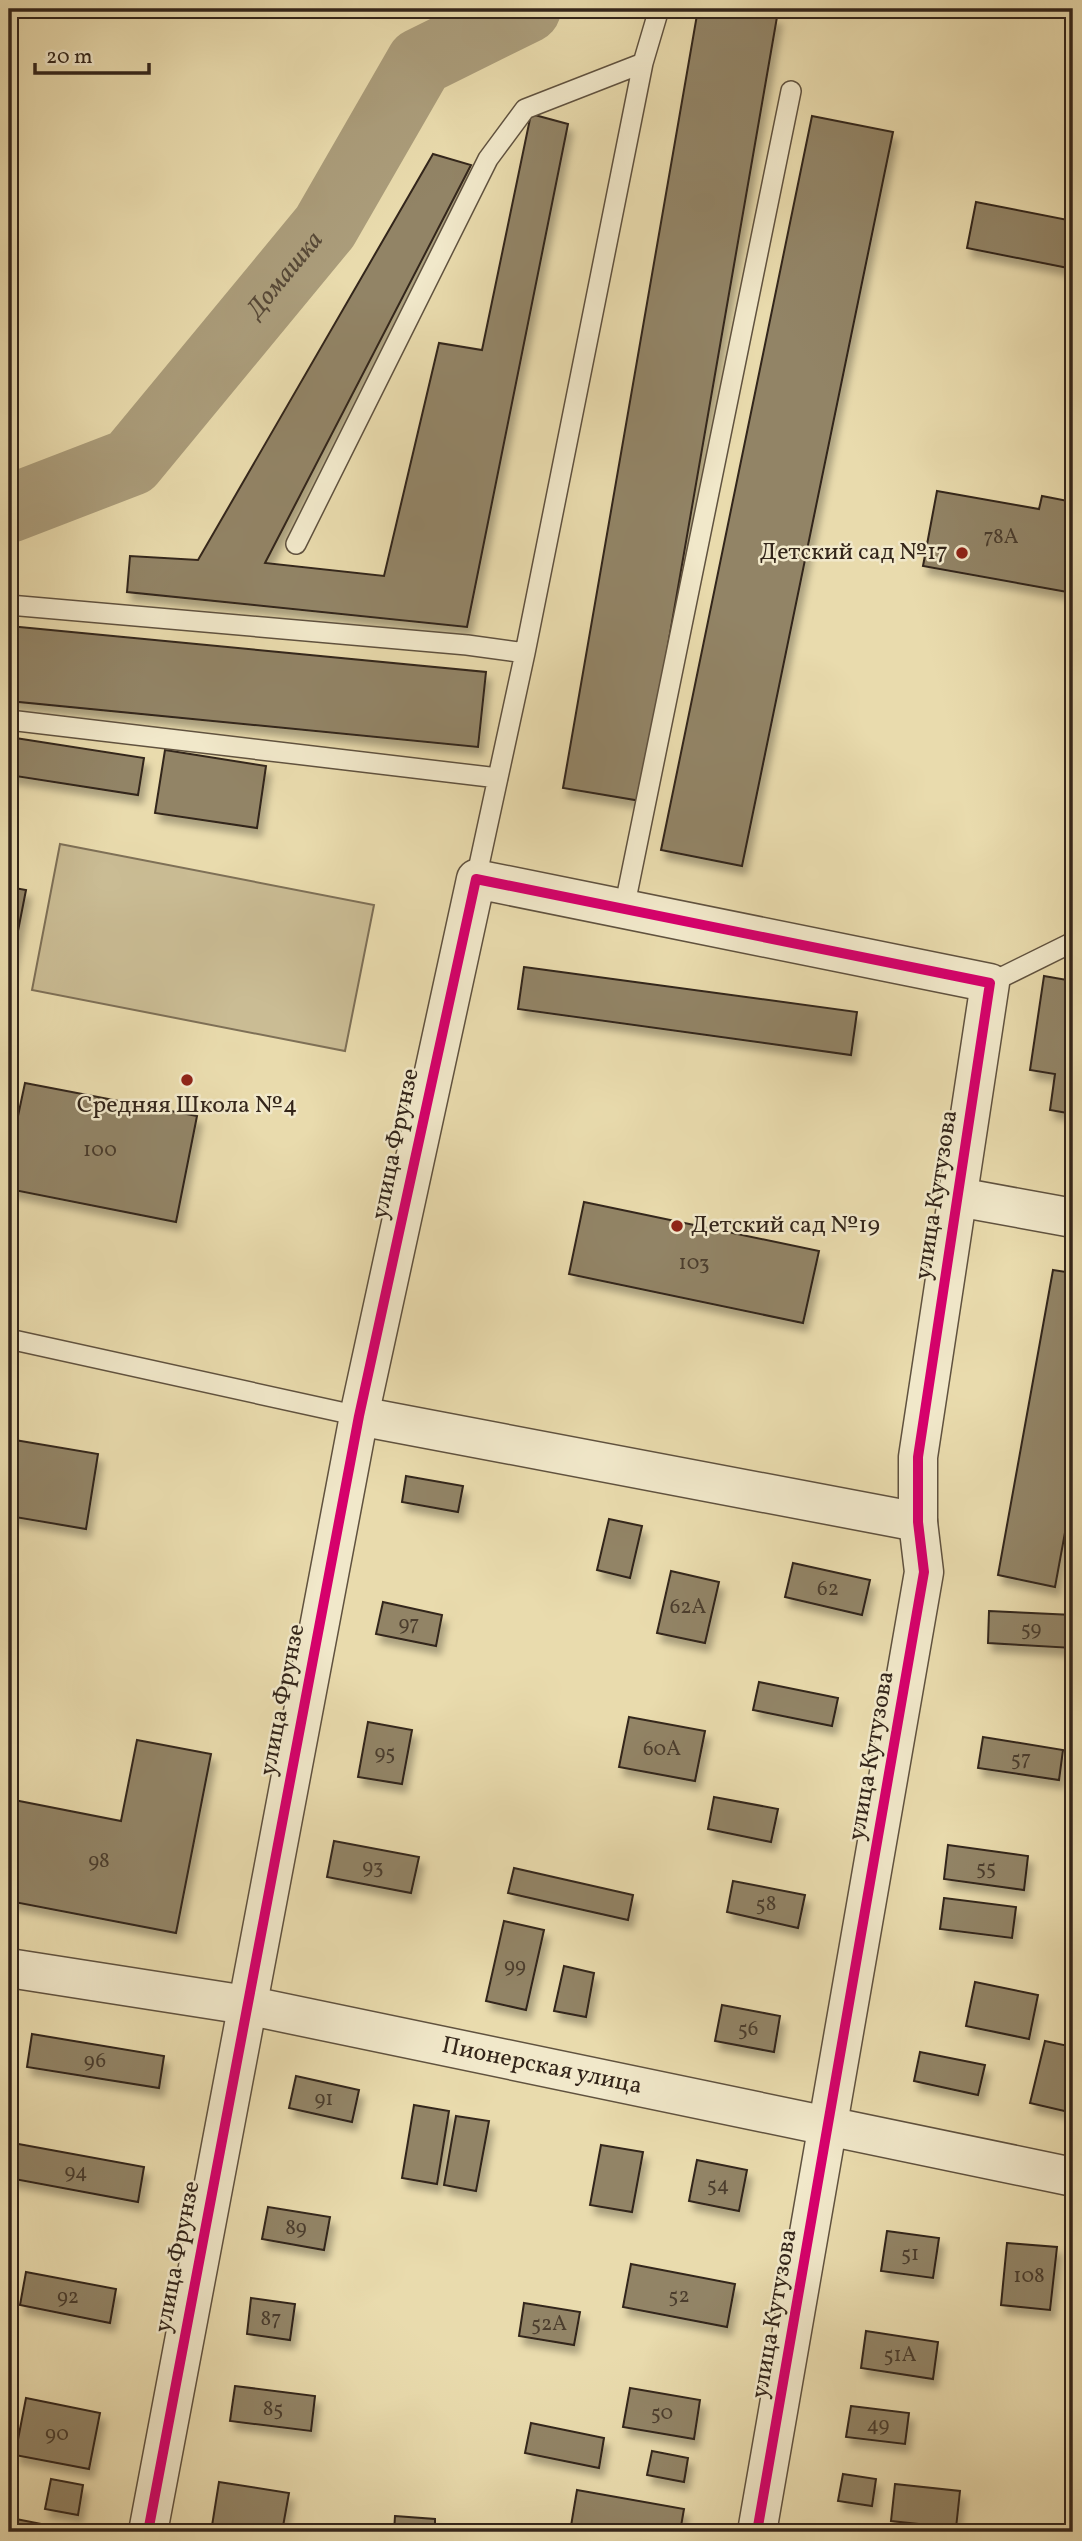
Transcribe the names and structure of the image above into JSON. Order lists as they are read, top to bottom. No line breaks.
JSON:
{"streets":{"street":["улица Фрунзе","улица Кутузова","Пионерская улица"]},"crossings":[["улица Фрунзе","Пионерская улица"],["улица Кутузова","Пионерская улица"]],"water":["Домашка"],"places":["Детский сад №17","Средняя Школа №4","Детский сад №19"],"house_numbers":["78А","100","103","62","62А","97","59","60А","95","57","98","93","55","58","99","56","96","91","94","54","89","51","108","52","92","87","52А","51А","85","50","49","90"],"scale_bar":"20 m"}
